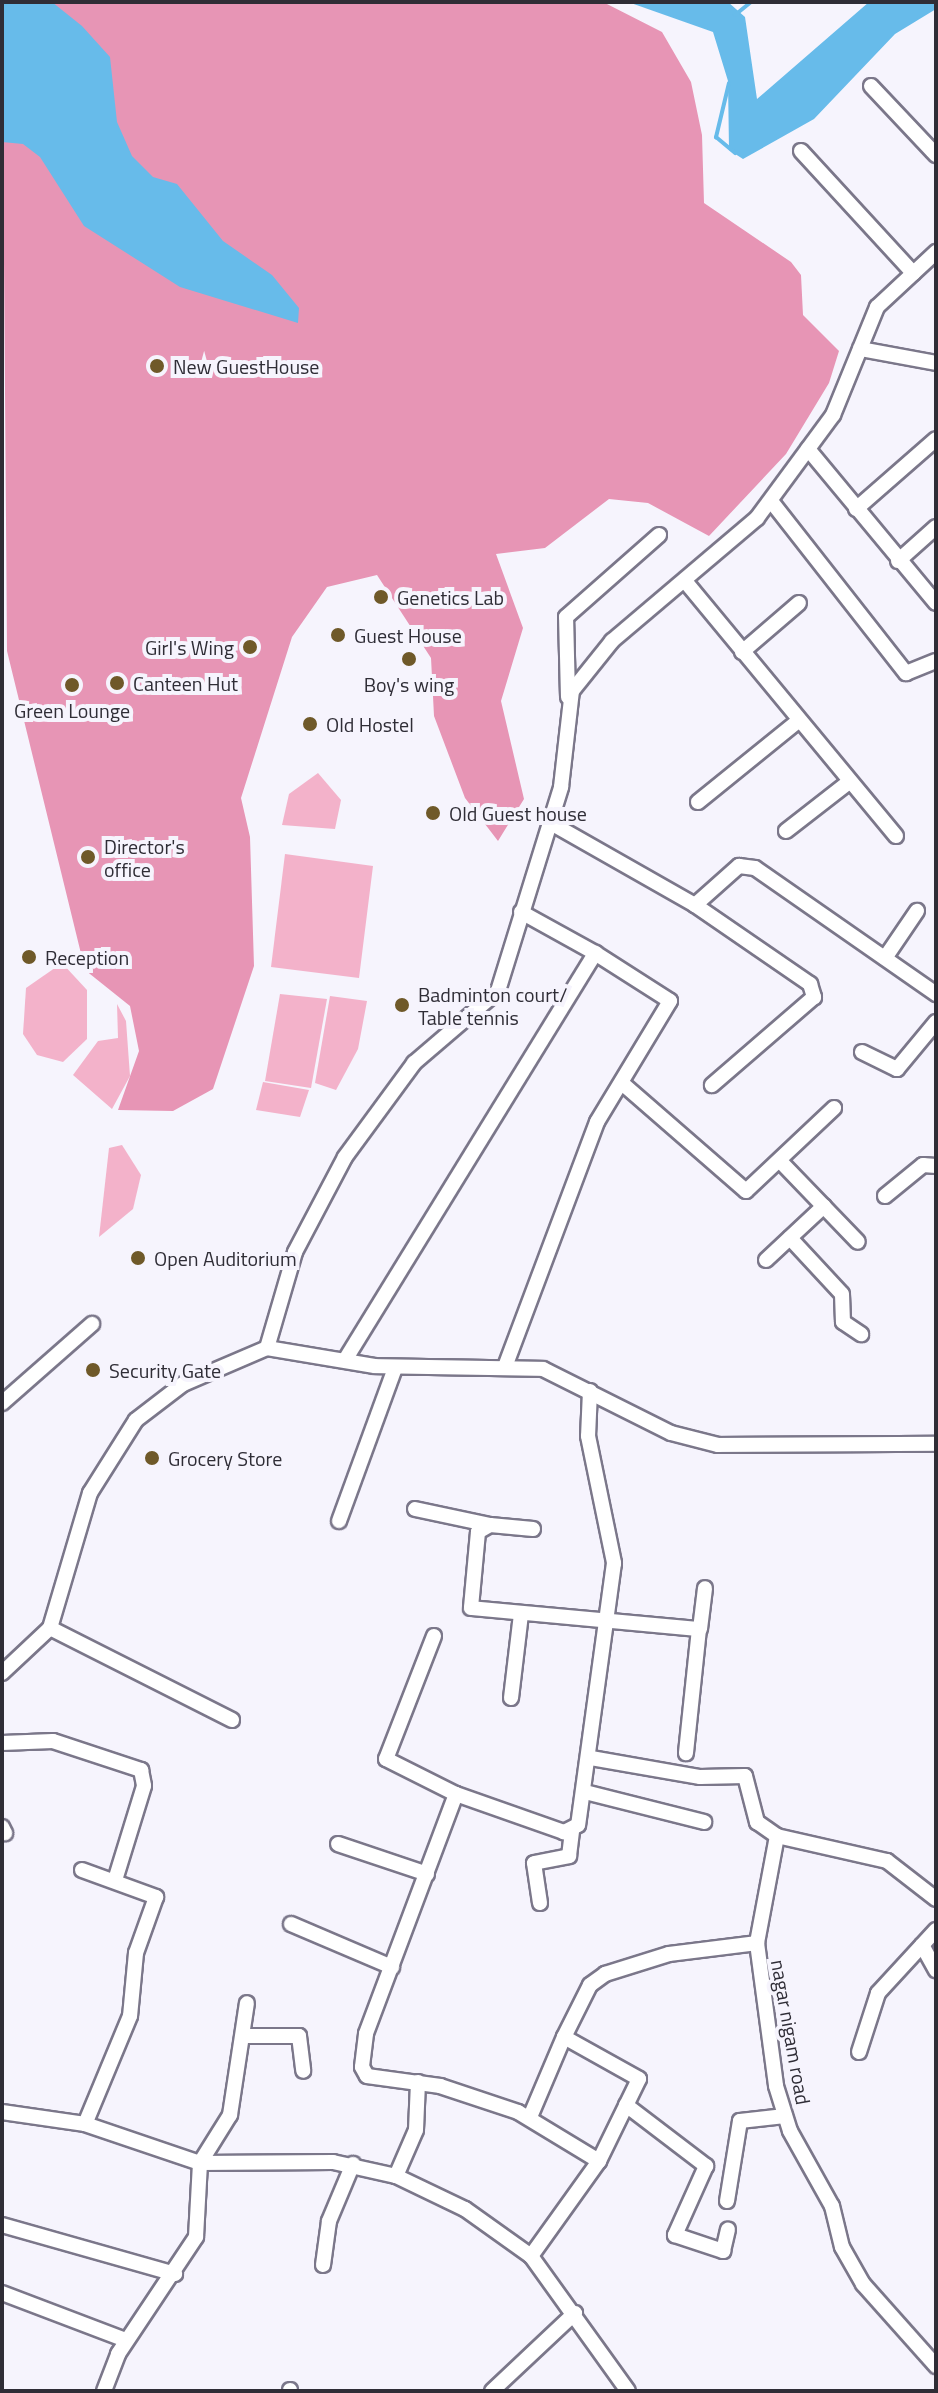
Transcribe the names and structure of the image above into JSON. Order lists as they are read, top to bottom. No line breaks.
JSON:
{"streets":{"street":["nagar nigam road"]},"places":["New GuestHouse","Genetics Lab","Guest House","Girl's Wing","Boy's wing","Canteen Hut","Green Lounge","Old Hostel","Old Guest house","Director's office","Reception","Badminton court/ Table tennis","Open Auditorium","Security Gate","Grocery Store"]}
